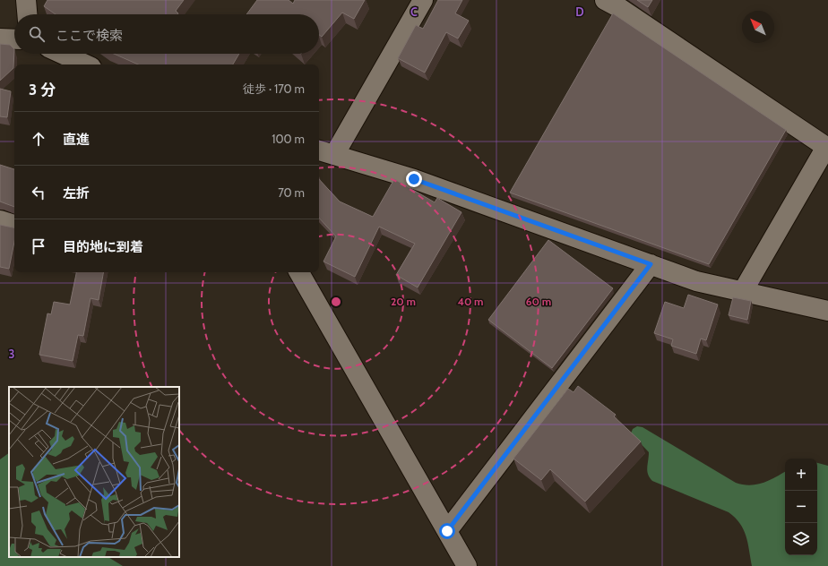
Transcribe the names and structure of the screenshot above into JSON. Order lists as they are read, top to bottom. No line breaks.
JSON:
{"north":"top left","page":{"search":"ここで検索","heading":["3 分","徒歩 · 170 m"],"list":[["直進","100 m"],["左折","70 m"],"目的地に到着"],"map_buttons":["+","−"]},"grid":{"columns":["C","D"],"rows":["3"]},"rings":["20 m","40 m","60 m"]}
